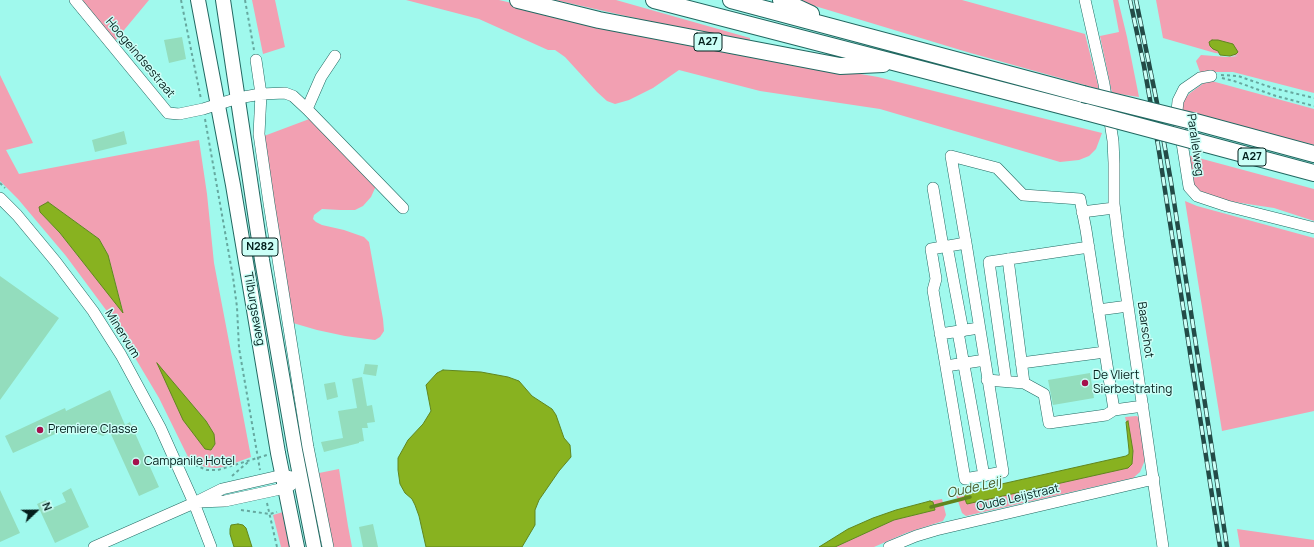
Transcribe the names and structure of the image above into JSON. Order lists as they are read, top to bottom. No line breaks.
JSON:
{"streets":{"highway":["A27"],"main road":["N282","Tilburgseweg"],"street":["Hoogeindsestraat","Parallelweg","Baarschot","Minervum","Oude Leijstraat"]},"crossings":[["Hoogeindsestraat","Tilburgseweg"],["Baarschot","Oude Leijstraat"]],"water":["Oude Leij"],"places":["De Vliert Sierbestrating","Premiere Classe","Campanile Hotel"],"north":"right"}
